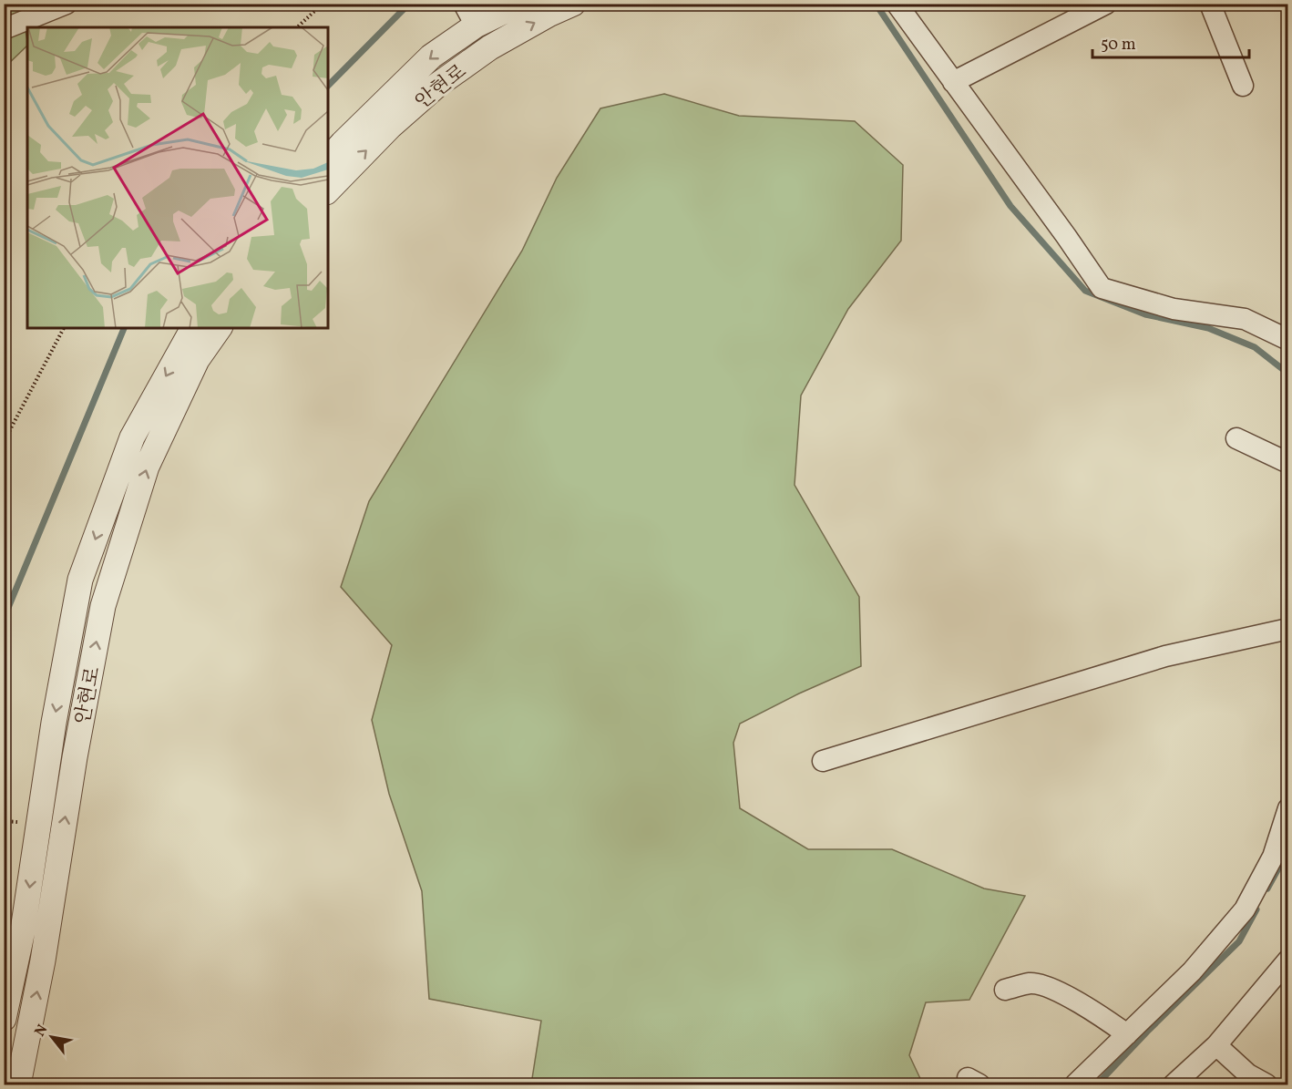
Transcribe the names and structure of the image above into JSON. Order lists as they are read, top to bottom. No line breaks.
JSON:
{"streets":{"street":["안현로"]},"scale_bar":"50 m","north":"top left"}
